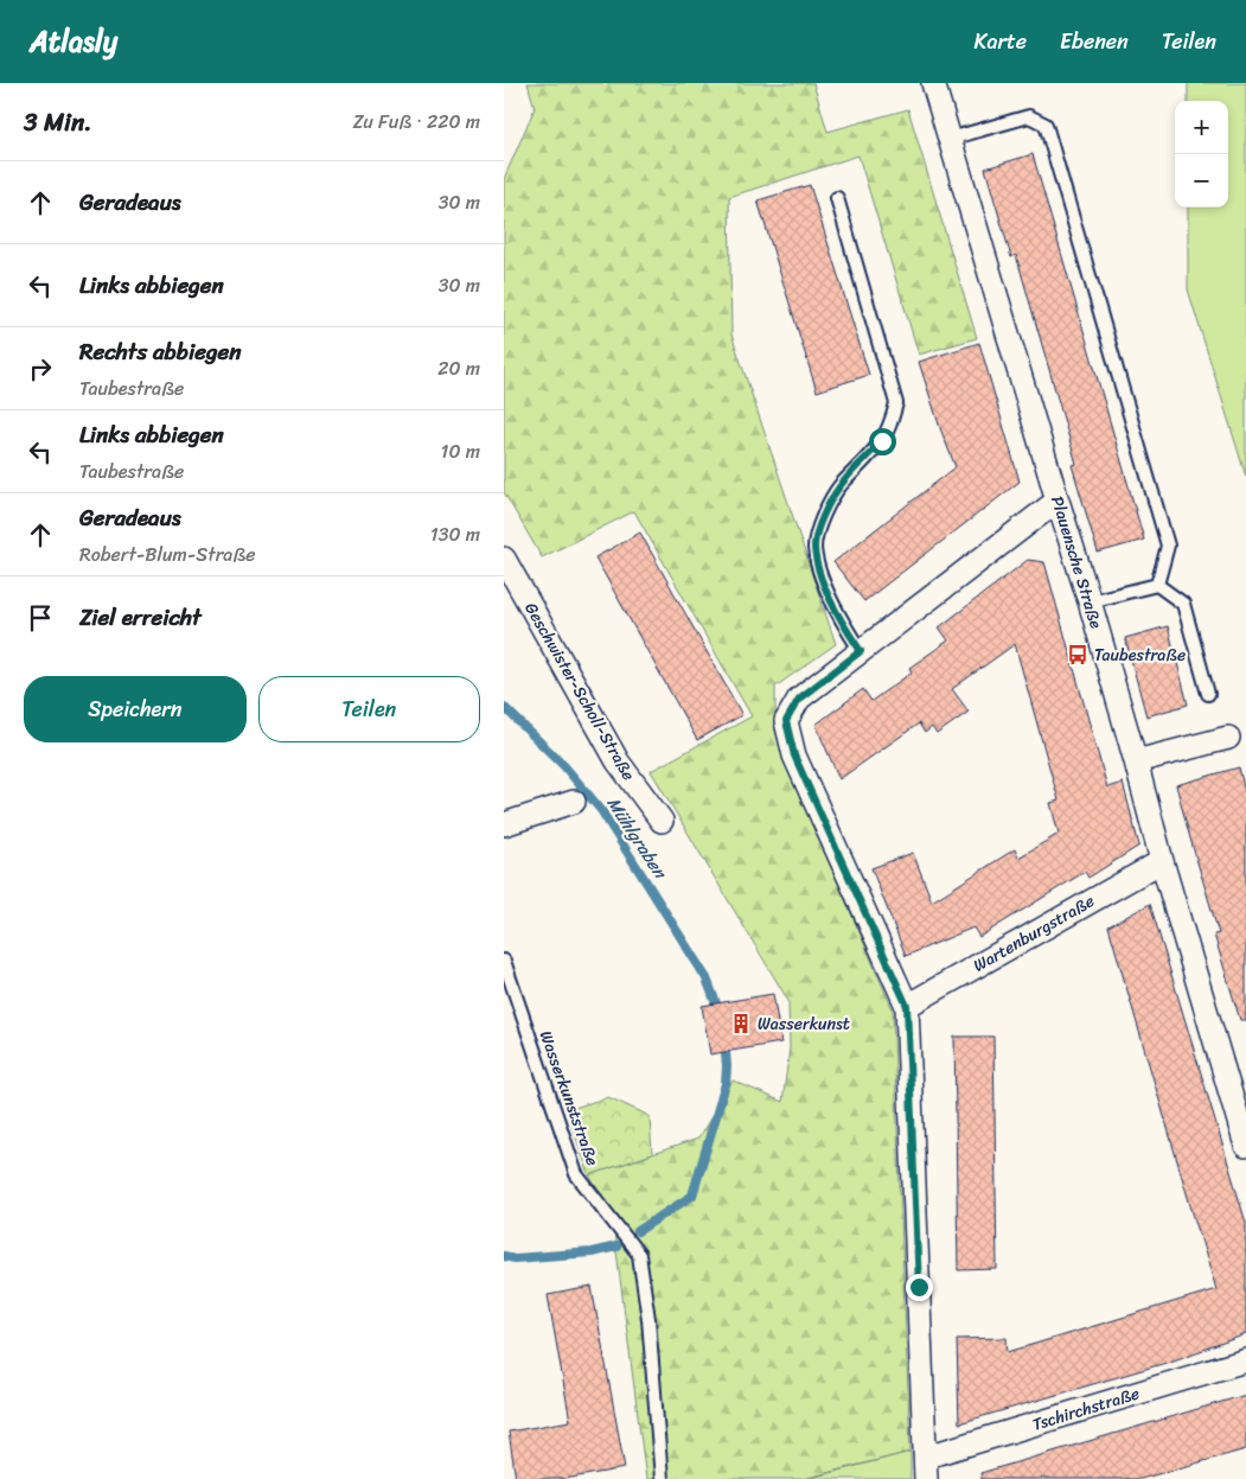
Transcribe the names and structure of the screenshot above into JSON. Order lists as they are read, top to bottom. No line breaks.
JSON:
{"streets":{"street":["Plauensche Straße","Geschwister-Scholl-Straße","Wartenburgstraße","Tschirchstraße"],"lane":["Wasserkunststraße"]},"crossings":[["Plauensche Straße","Wartenburgstraße"]],"water":["Mühlgraben"],"places":{"bus stop":["Taubestraße"],"building":["Wasserkunst"]},"page":{"header":"Atlasly","nav":["Karte","Ebenen","Teilen"],"heading":["3 Min.","Zu Fuß · 220 m"],"map_buttons":["+","−"],"list":[["Geradeaus","30 m"],["Links abbiegen","30 m"],["Rechts abbiegen","Taubestraße","20 m"],["Links abbiegen","Taubestraße","10 m"],["Geradeaus","Robert-Blum-Straße","130 m"],"Ziel erreicht"],"buttons":["Speichern","Teilen"]}}
